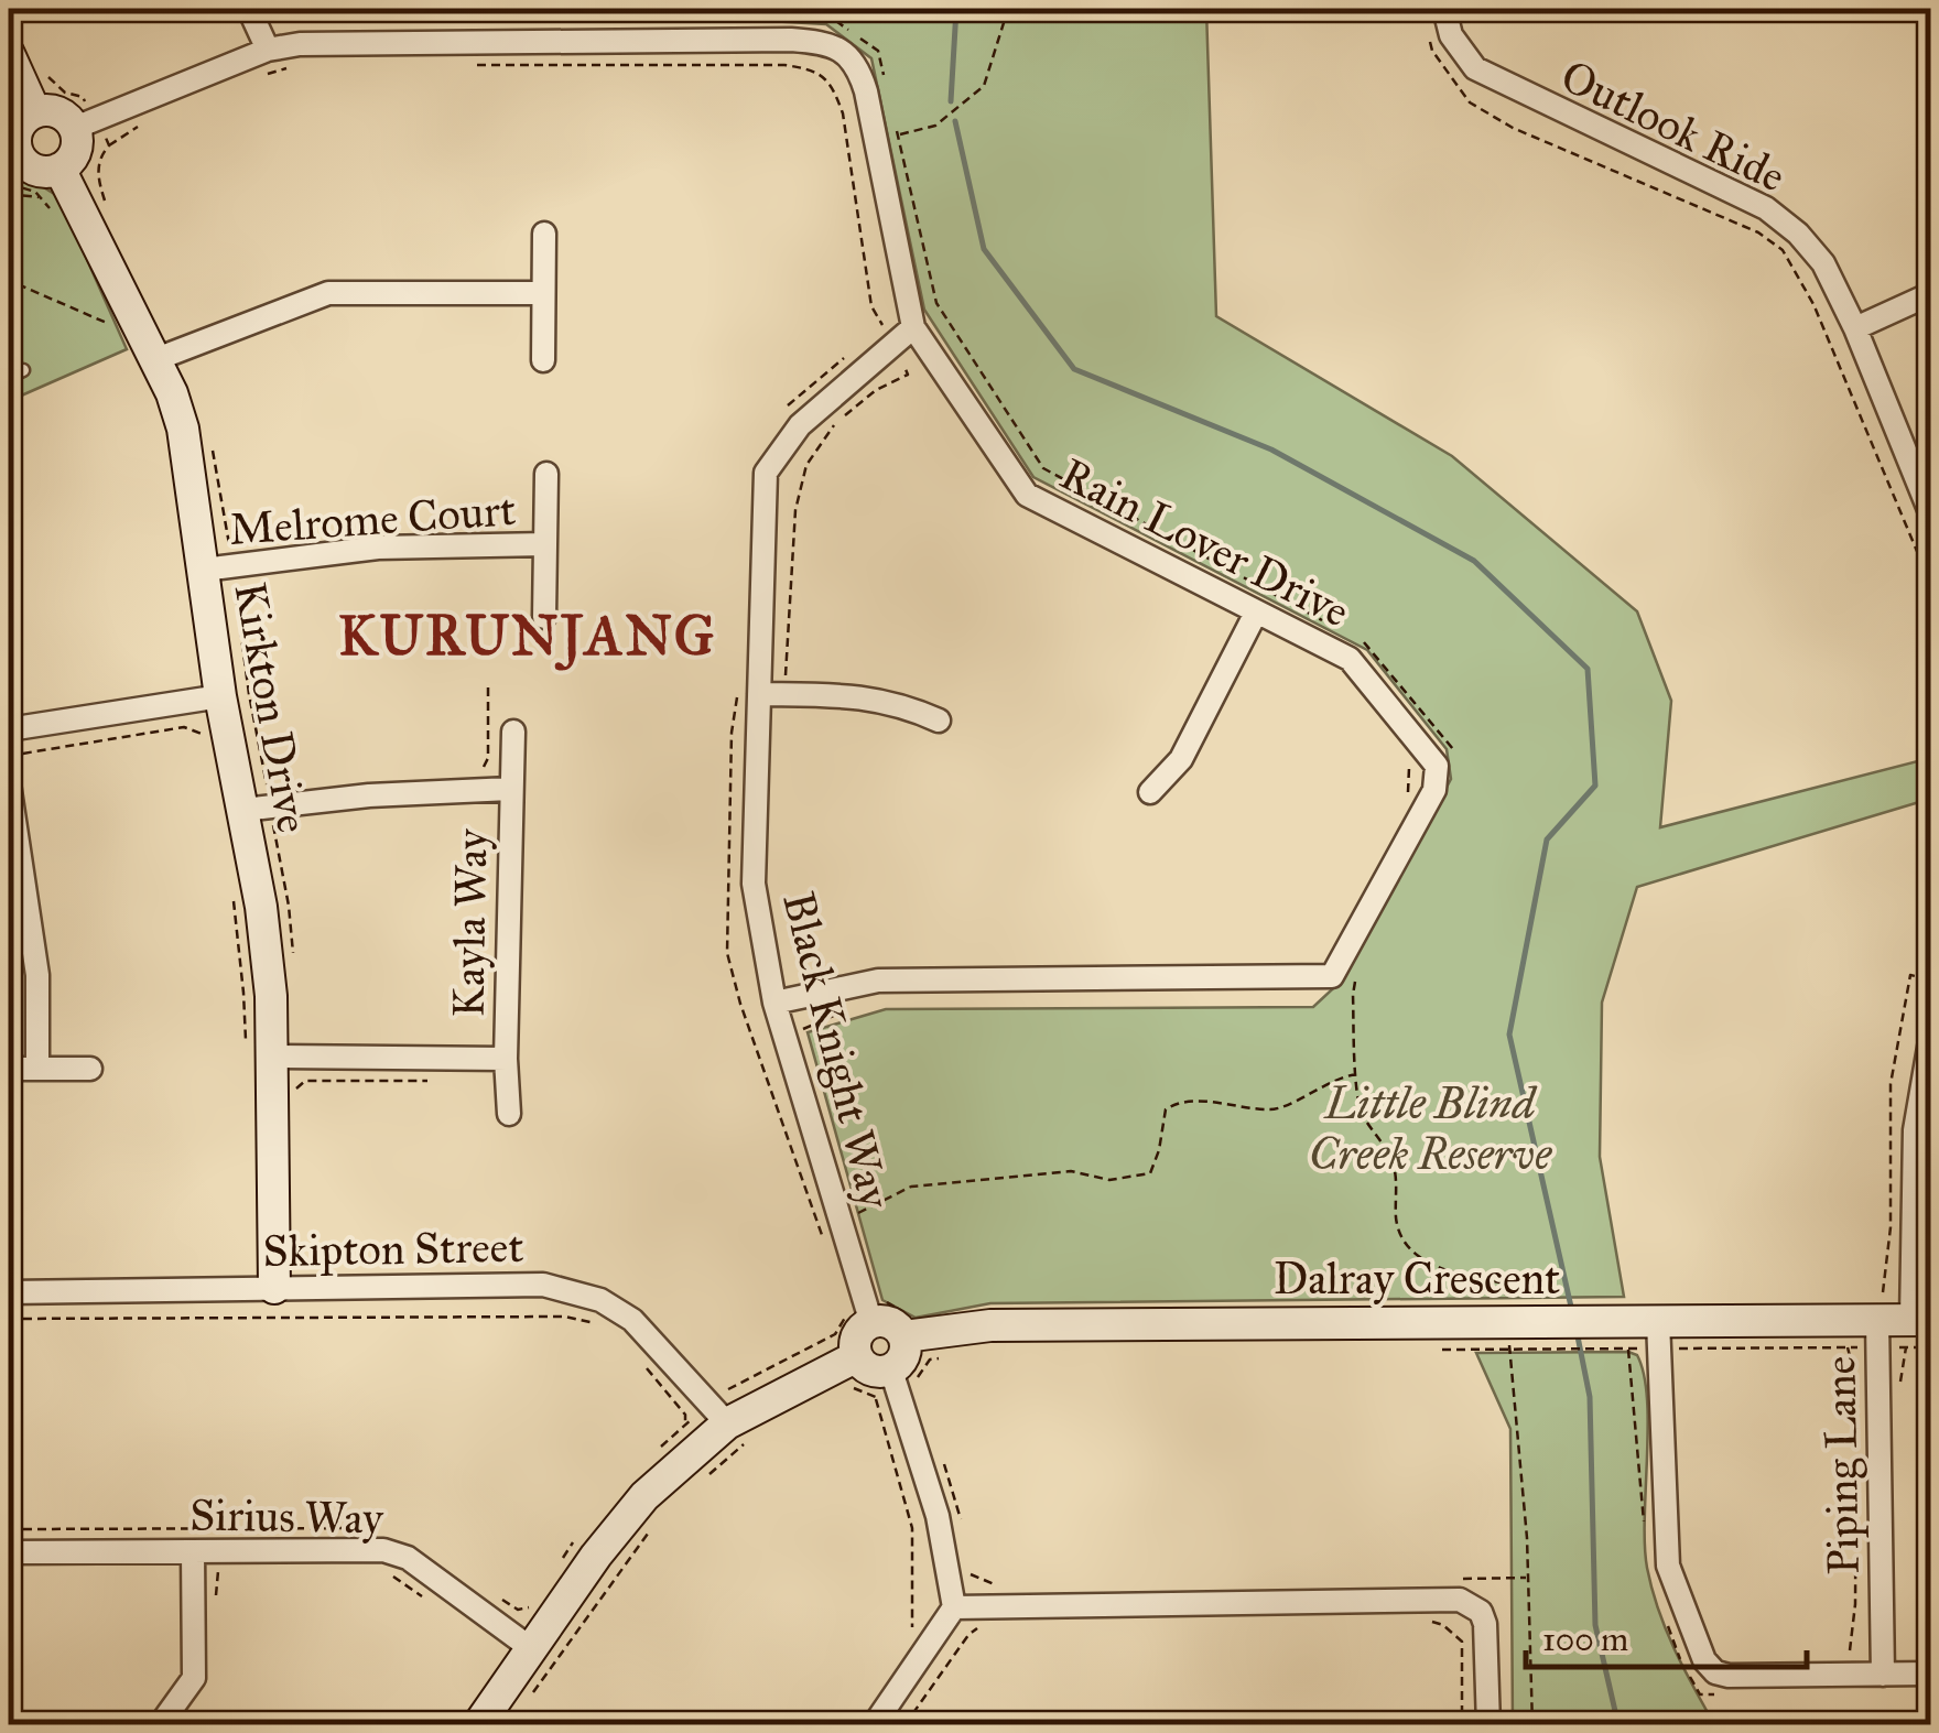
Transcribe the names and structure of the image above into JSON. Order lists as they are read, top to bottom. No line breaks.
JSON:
{"streets":{"street":["Outlook Ride","Melrome Court","Rain Lover Drive","Kirkton Drive","Kayla Way","Black Knight Way","Skipton Street","Dalray Crescent","Piping Lane","Sirius Way"]},"crossings":[["Melrome Court","Kirkton Drive"],["Rain Lover Drive","Black Knight Way"],["Kirkton Drive","Kayla Way"],["Kirkton Drive","Skipton Street"],["Dalray Crescent","Piping Lane"]],"districts":["KURUNJANG"],"parks":["Little Blind Creek Reserve"],"scale_bar":"100 m"}
